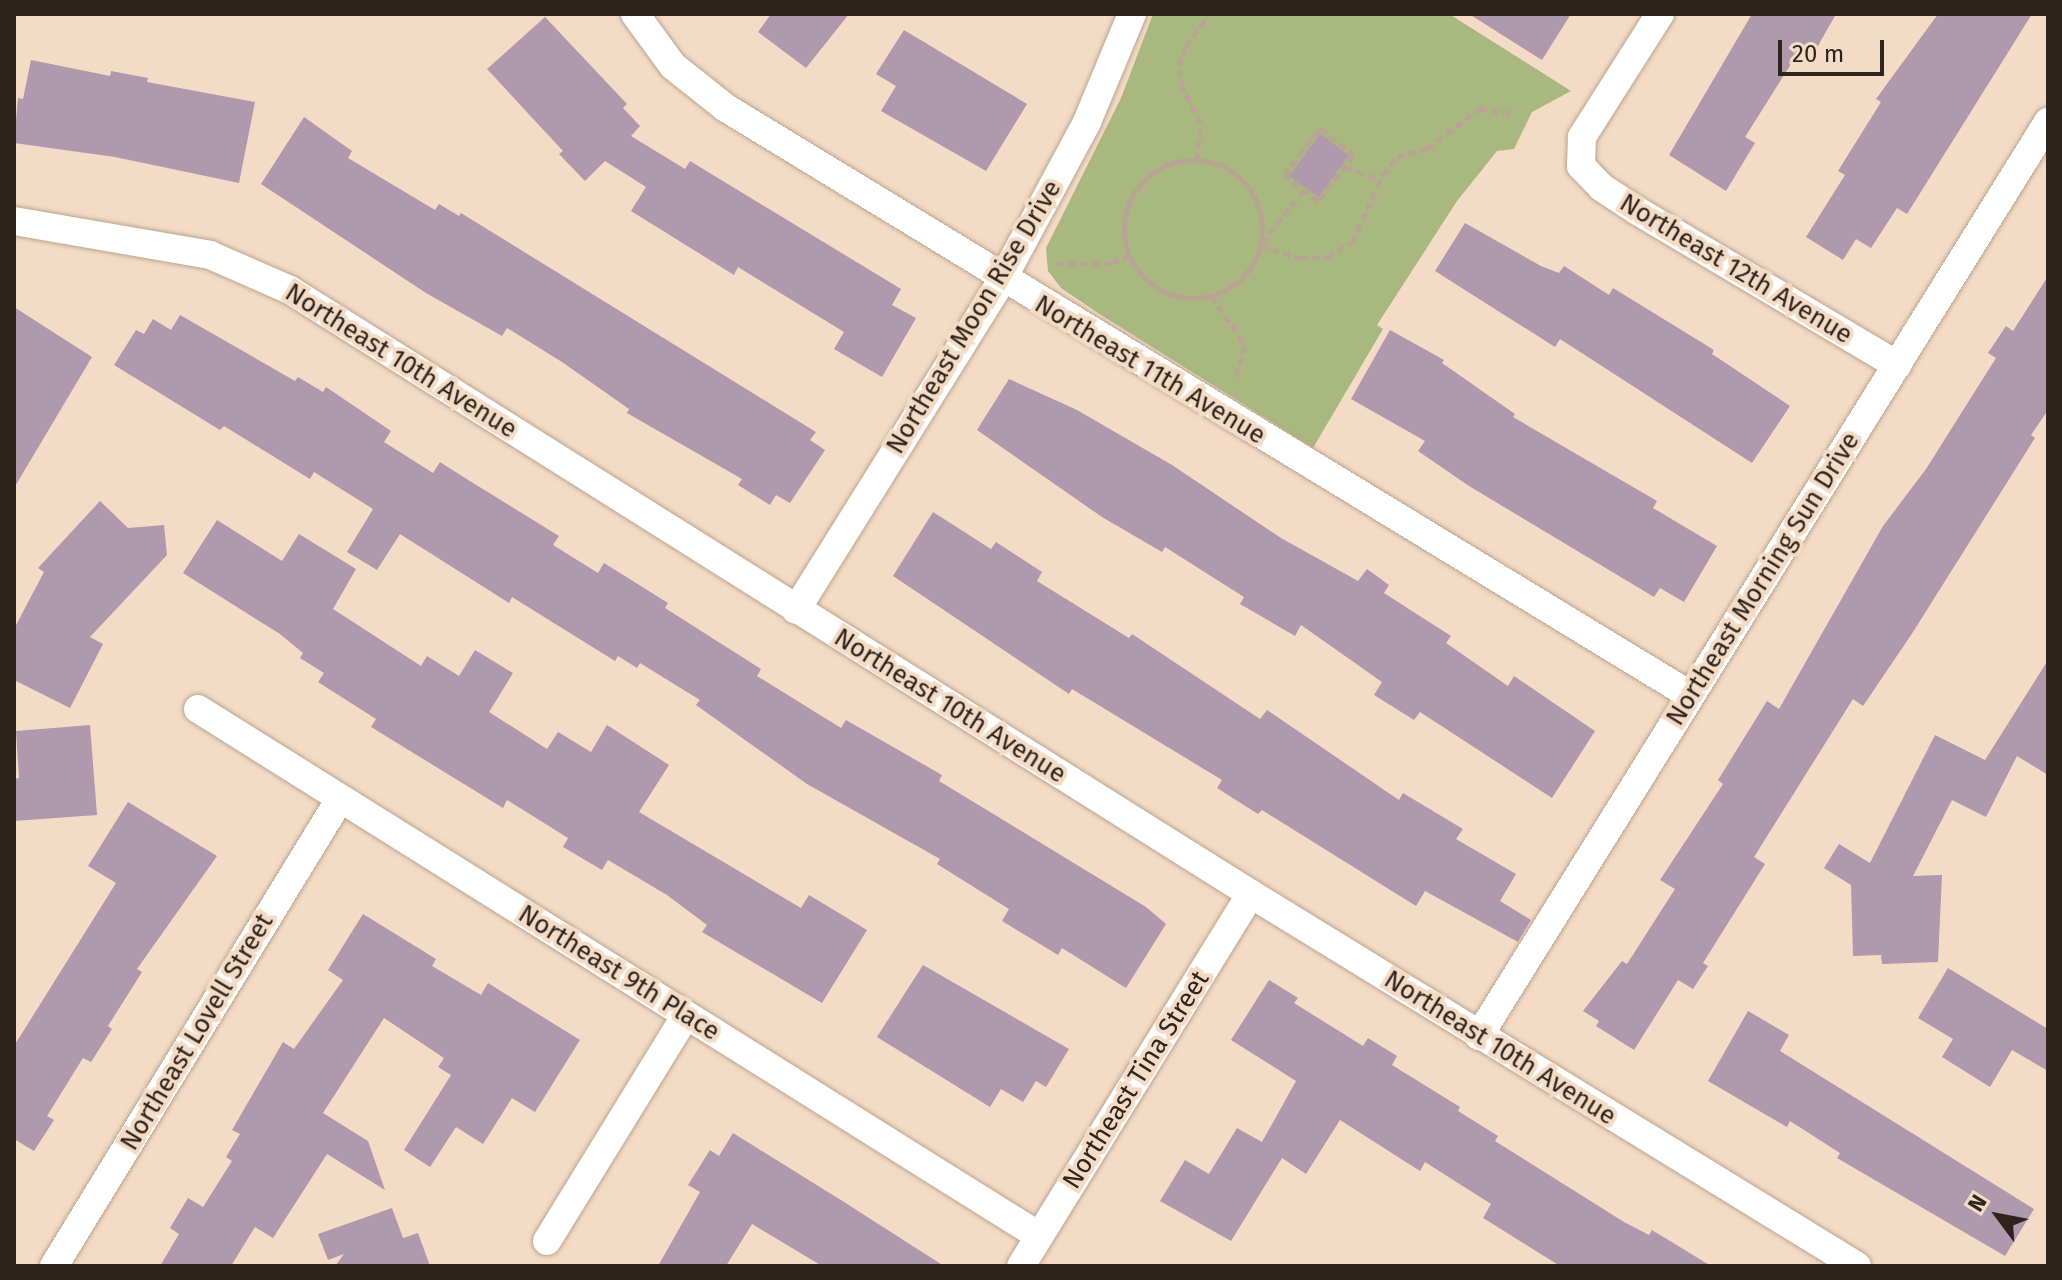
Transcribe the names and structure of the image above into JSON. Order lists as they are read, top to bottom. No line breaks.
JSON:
{"streets":{"street":["Northeast 12th Avenue","Northeast Moon Rise Drive","Northeast 10th Avenue","Northeast 11th Avenue","Northeast Morning Sun Drive","Northeast 9th Place","Northeast Lovell Street","Northeast Tina Street"]},"crossings":[["Northeast 12th Avenue","Northeast Morning Sun Drive"],["Northeast Moon Rise Drive","Northeast 10th Avenue"],["Northeast Moon Rise Drive","Northeast 11th Avenue"],["Northeast 10th Avenue","Northeast Morning Sun Drive"],["Northeast 10th Avenue","Northeast Tina Street"],["Northeast 11th Avenue","Northeast Morning Sun Drive"],["Northeast 9th Place","Northeast Lovell Street"],["Northeast 9th Place","Northeast Tina Street"]],"scale_bar":"20 m","north":"top left"}
